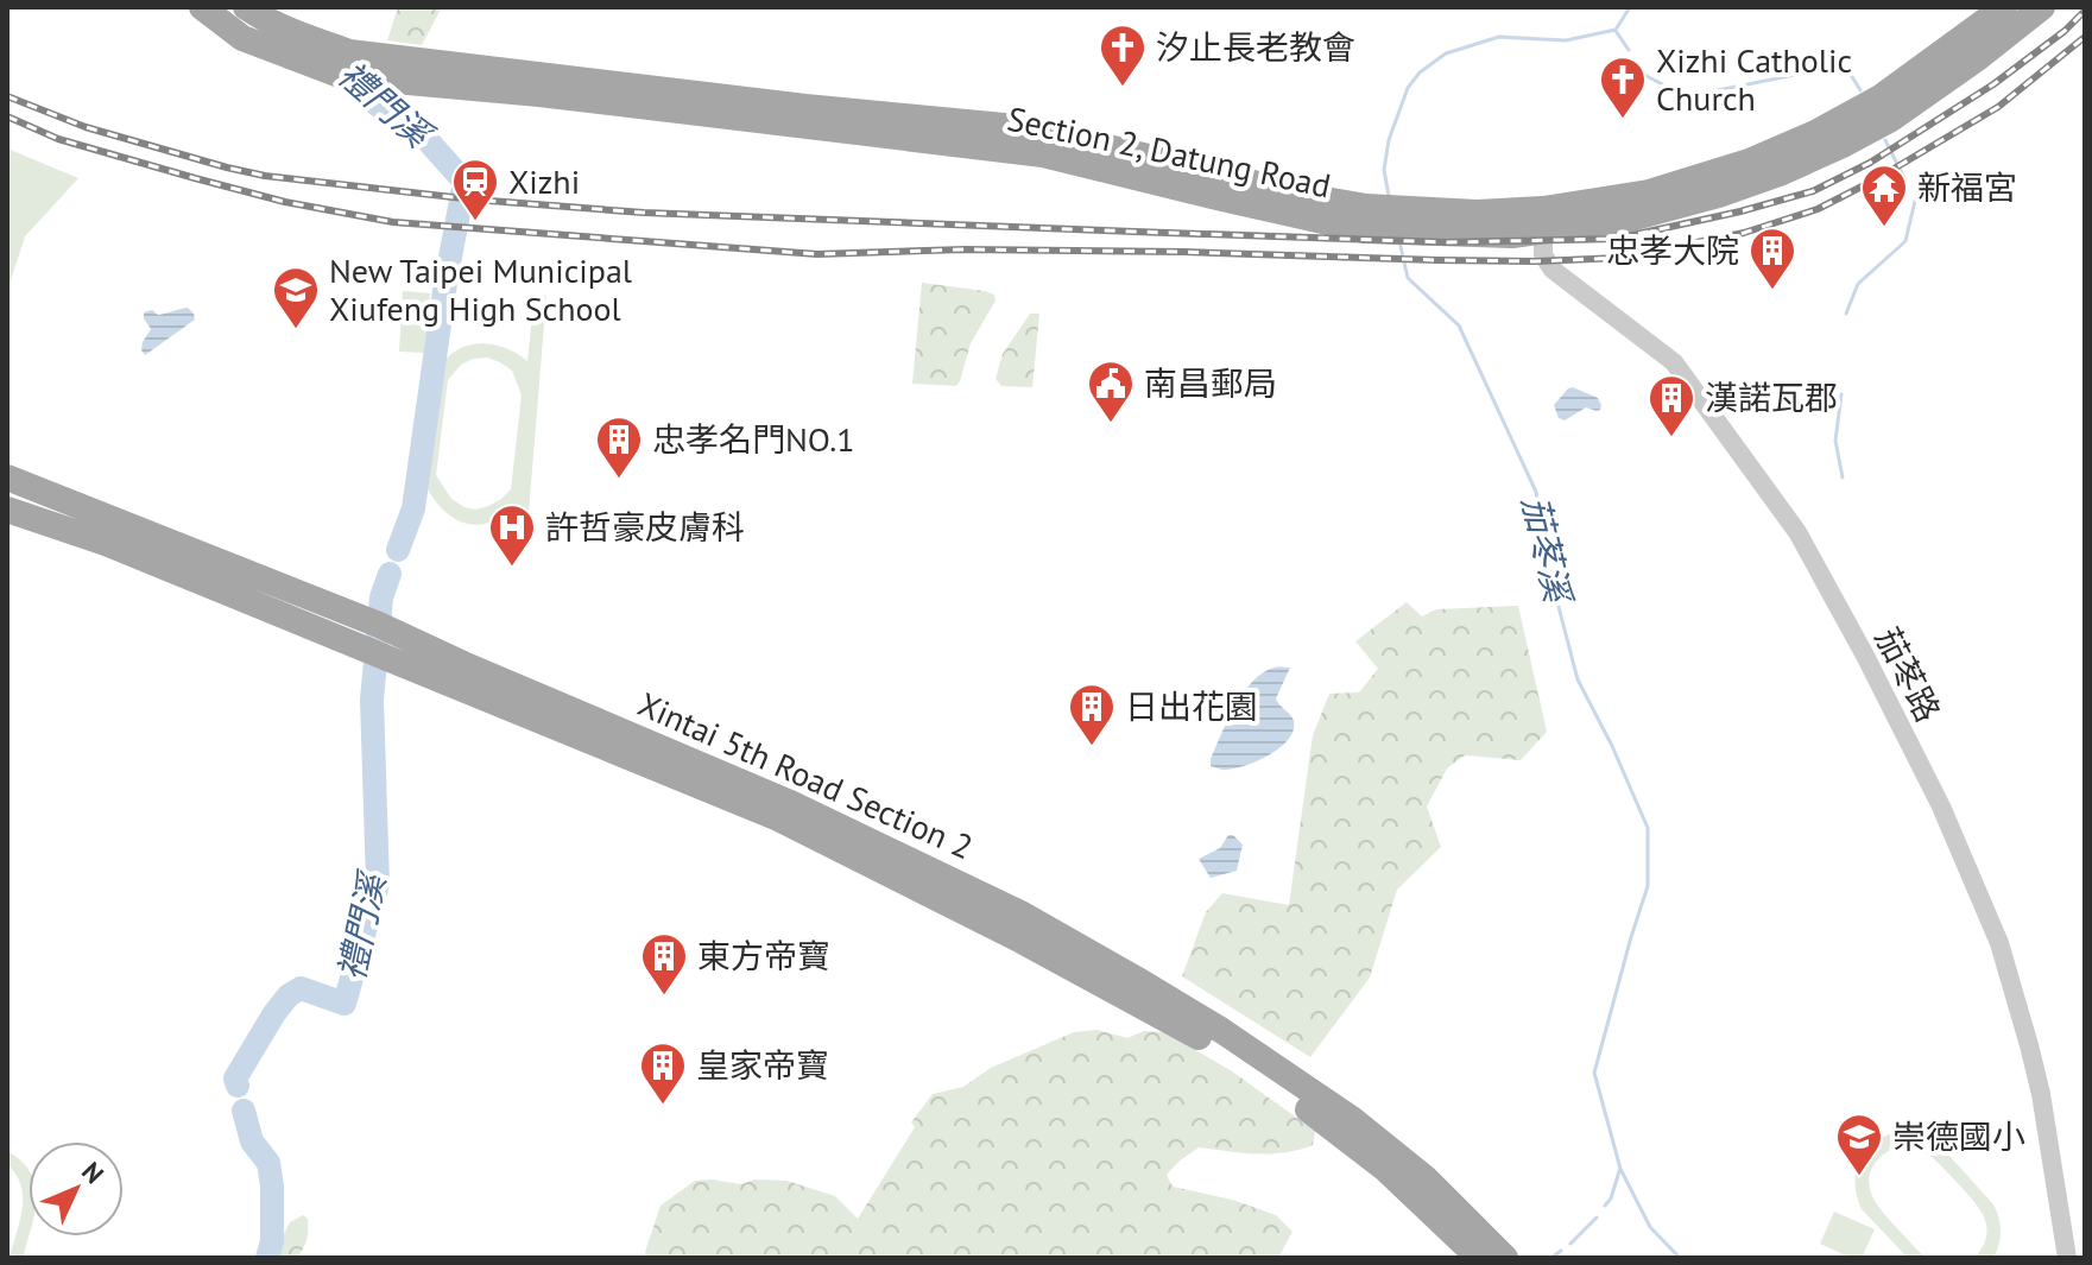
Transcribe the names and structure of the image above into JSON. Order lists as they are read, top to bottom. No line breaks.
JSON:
{"streets":{"main road":["Section 2, Datung Road","Xintai 5th Road Section 2"],"street":["茄苳路"]},"crossings":[["Section 2, Datung Road","茄苳路"]],"water":["禮門溪","茄苳溪"],"places":{"church":["汐止長老教會","Xizhi Catholic Church"],"station":["Xizhi"],"temple":["新福宮"],"building":["忠孝大院","漢諾瓦郡","忠孝名門NO.1","日出花園","東方帝寶","皇家帝寶"],"school or university":["New Taipei Municipal Xiufeng High School","崇德國小"],"public building":["南昌郵局"],"hospital":["許哲豪皮膚科"]},"north":"top right"}
